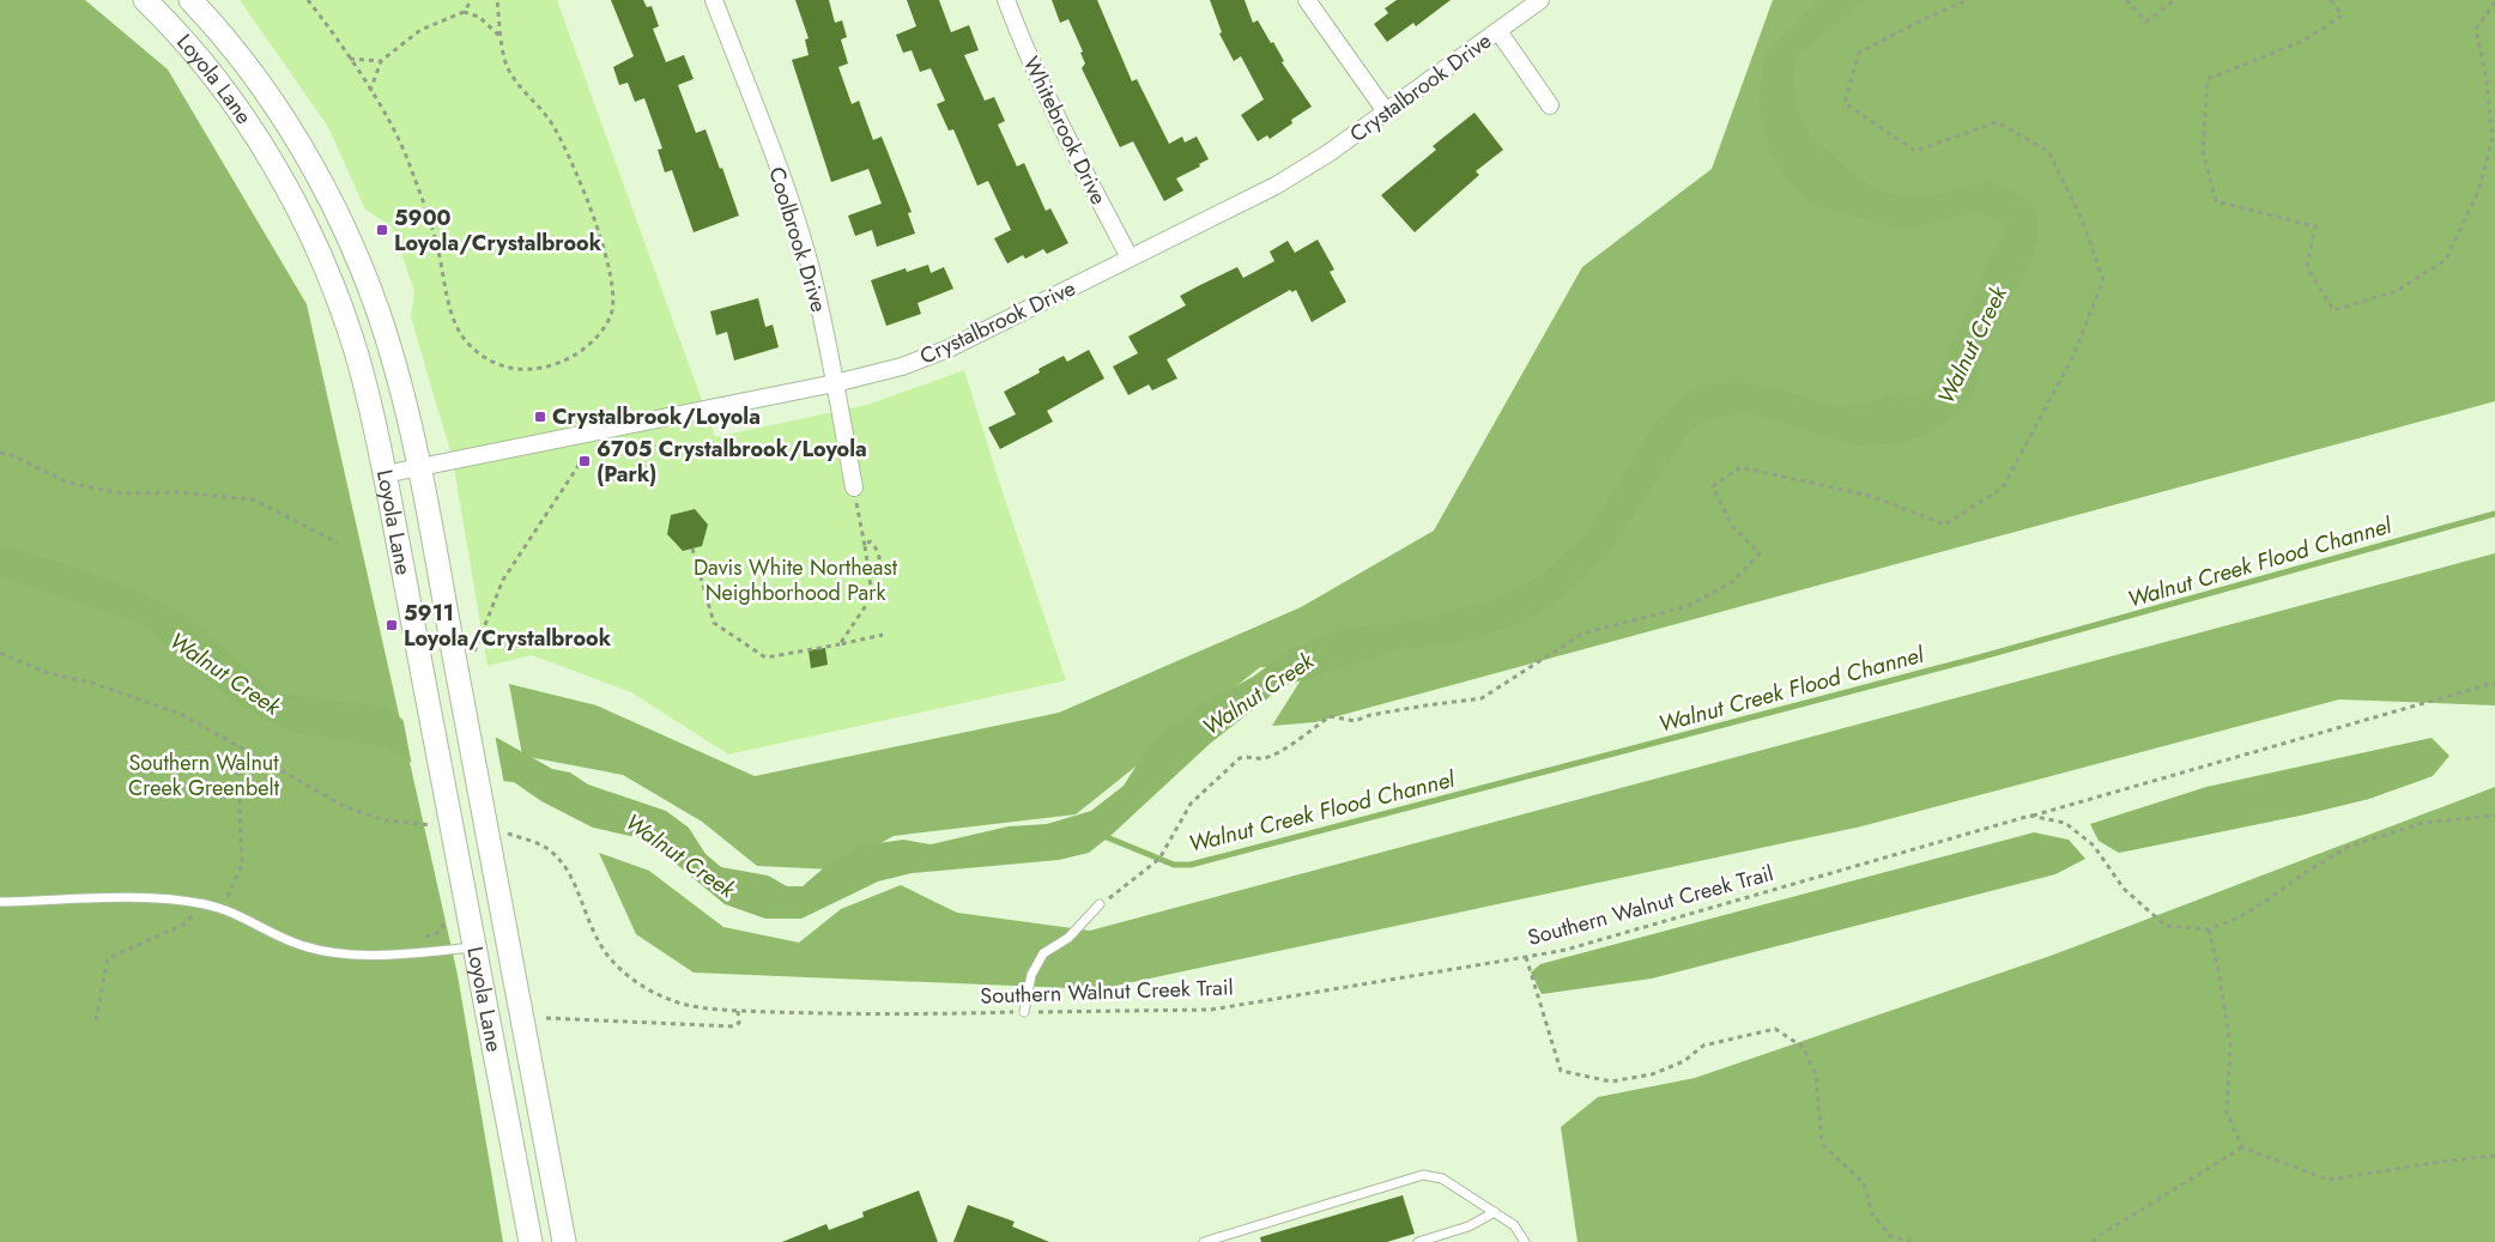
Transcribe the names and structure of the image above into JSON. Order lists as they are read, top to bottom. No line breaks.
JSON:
{"streets":{"main road":["Loyola Lane"],"street":["Crystalbrook Drive","Whitebrook Drive","Coolbrook Drive"],"path":["Southern Walnut Creek Trail"]},"crossings":[["Loyola Lane","Crystalbrook Drive"],["Crystalbrook Drive","Whitebrook Drive"],["Crystalbrook Drive","Coolbrook Drive"]],"water":["Walnut Creek","Walnut Creek Flood Channel"],"parks":["Davis White Northeast Neighborhood Park","Southern Walnut Creek Greenbelt"],"places":{"transit":["5900 Loyola/Crystalbrook","Crystalbrook/Loyola","6705 Crystalbrook/Loyola (Park)","5911 Loyola/Crystalbrook"]}}
